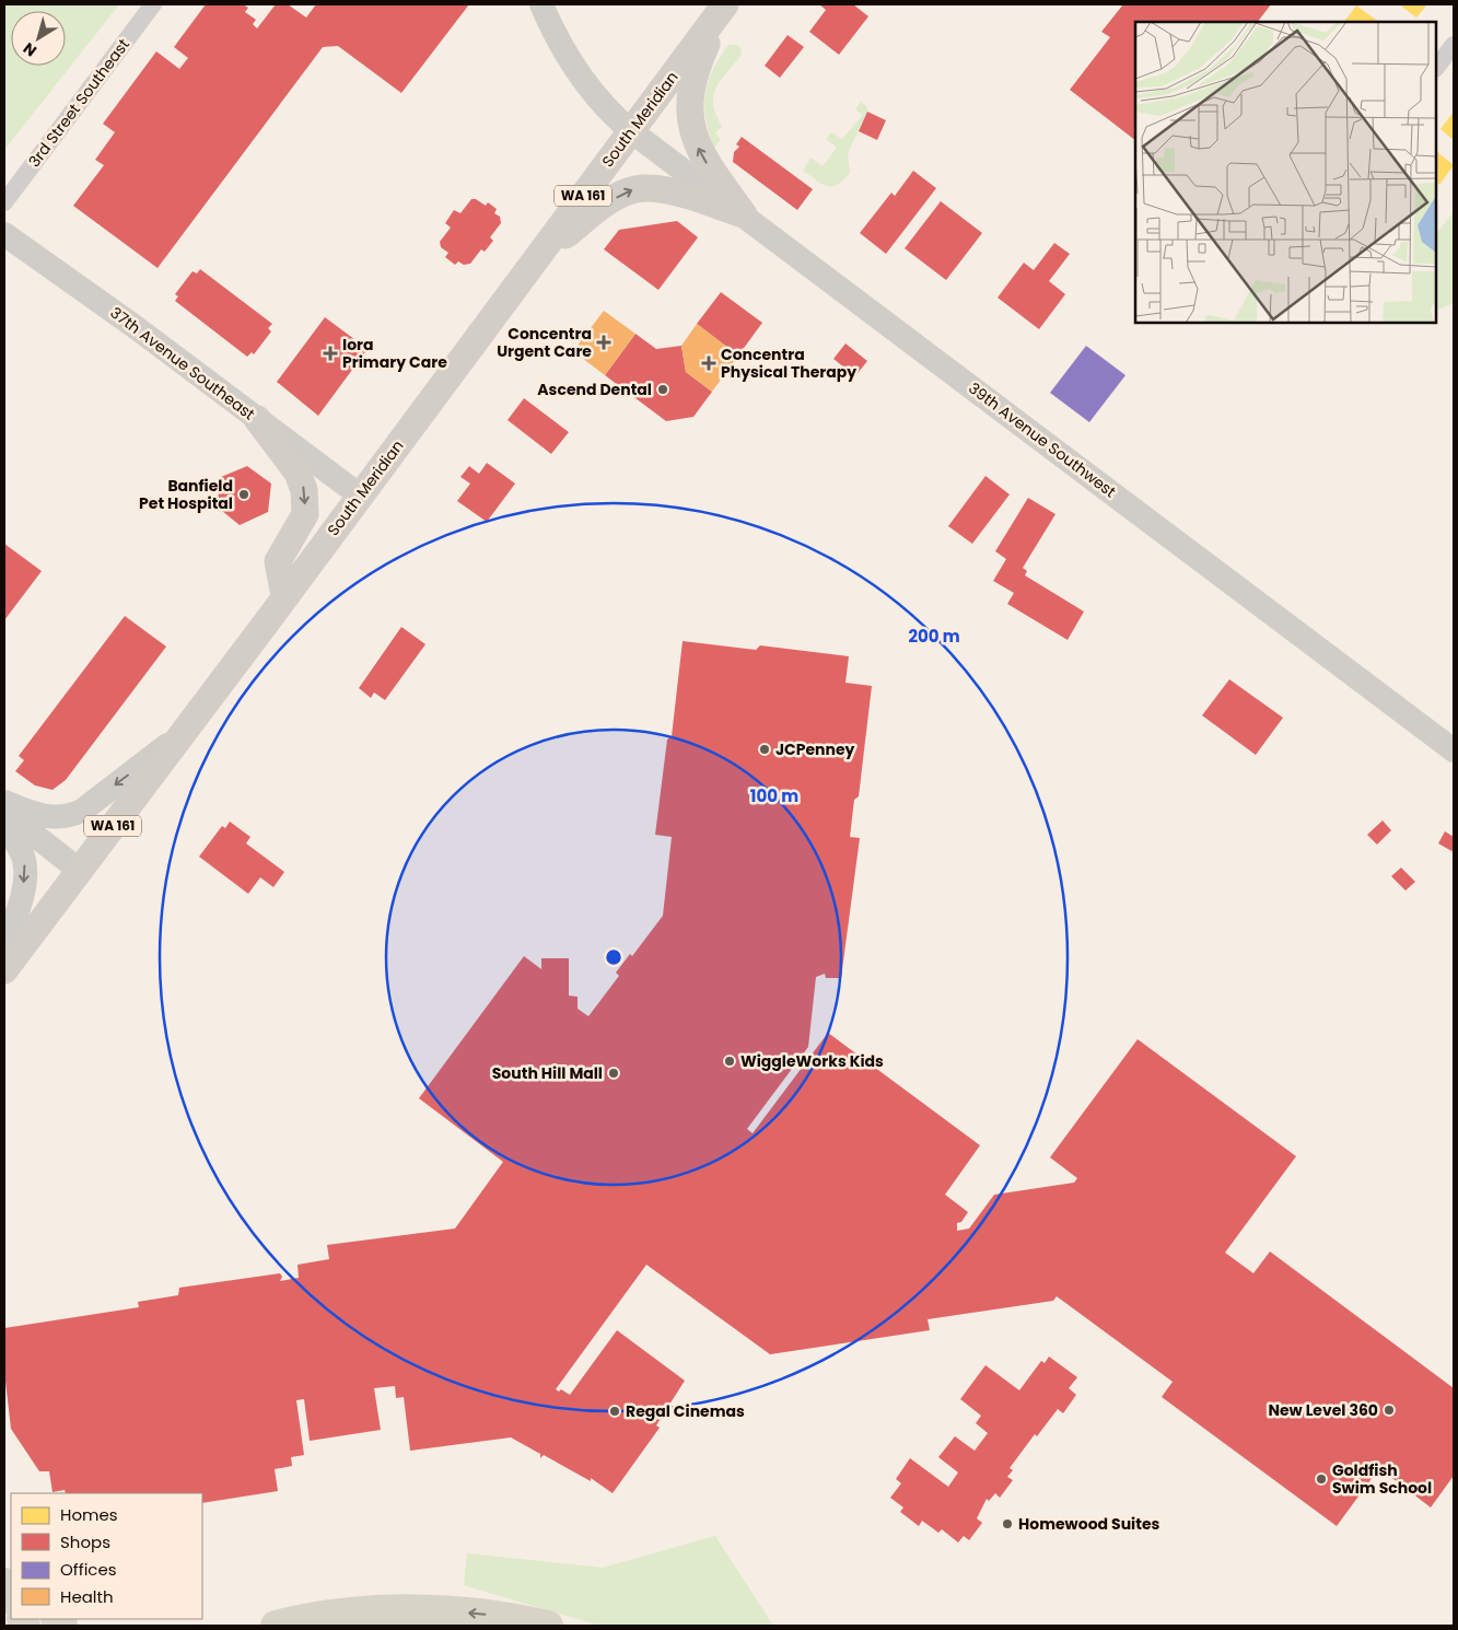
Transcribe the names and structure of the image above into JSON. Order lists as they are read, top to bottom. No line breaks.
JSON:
{"streets":{"main road":["South Meridian","WA 161","37th Avenue Southeast","39th Avenue Southwest"],"street":["3rd Street Southeast"]},"crossings":[["South Meridian","37th Avenue Southeast"],["South Meridian","39th Avenue Southwest"]],"places":{"health":["Concentra Urgent Care","Iora Primary Care","Concentra Physical Therapy"],"other":["Ascend Dental","Banfield Pet Hospital","JCPenney","WiggleWorks Kids","South Hill Mall","New Level 360","Regal Cinemas","Goldfish Swim School","Homewood Suites"]},"legend":["Homes","Shops","Offices","Health"],"north":"bottom left","rings":["200 m","100 m"]}
